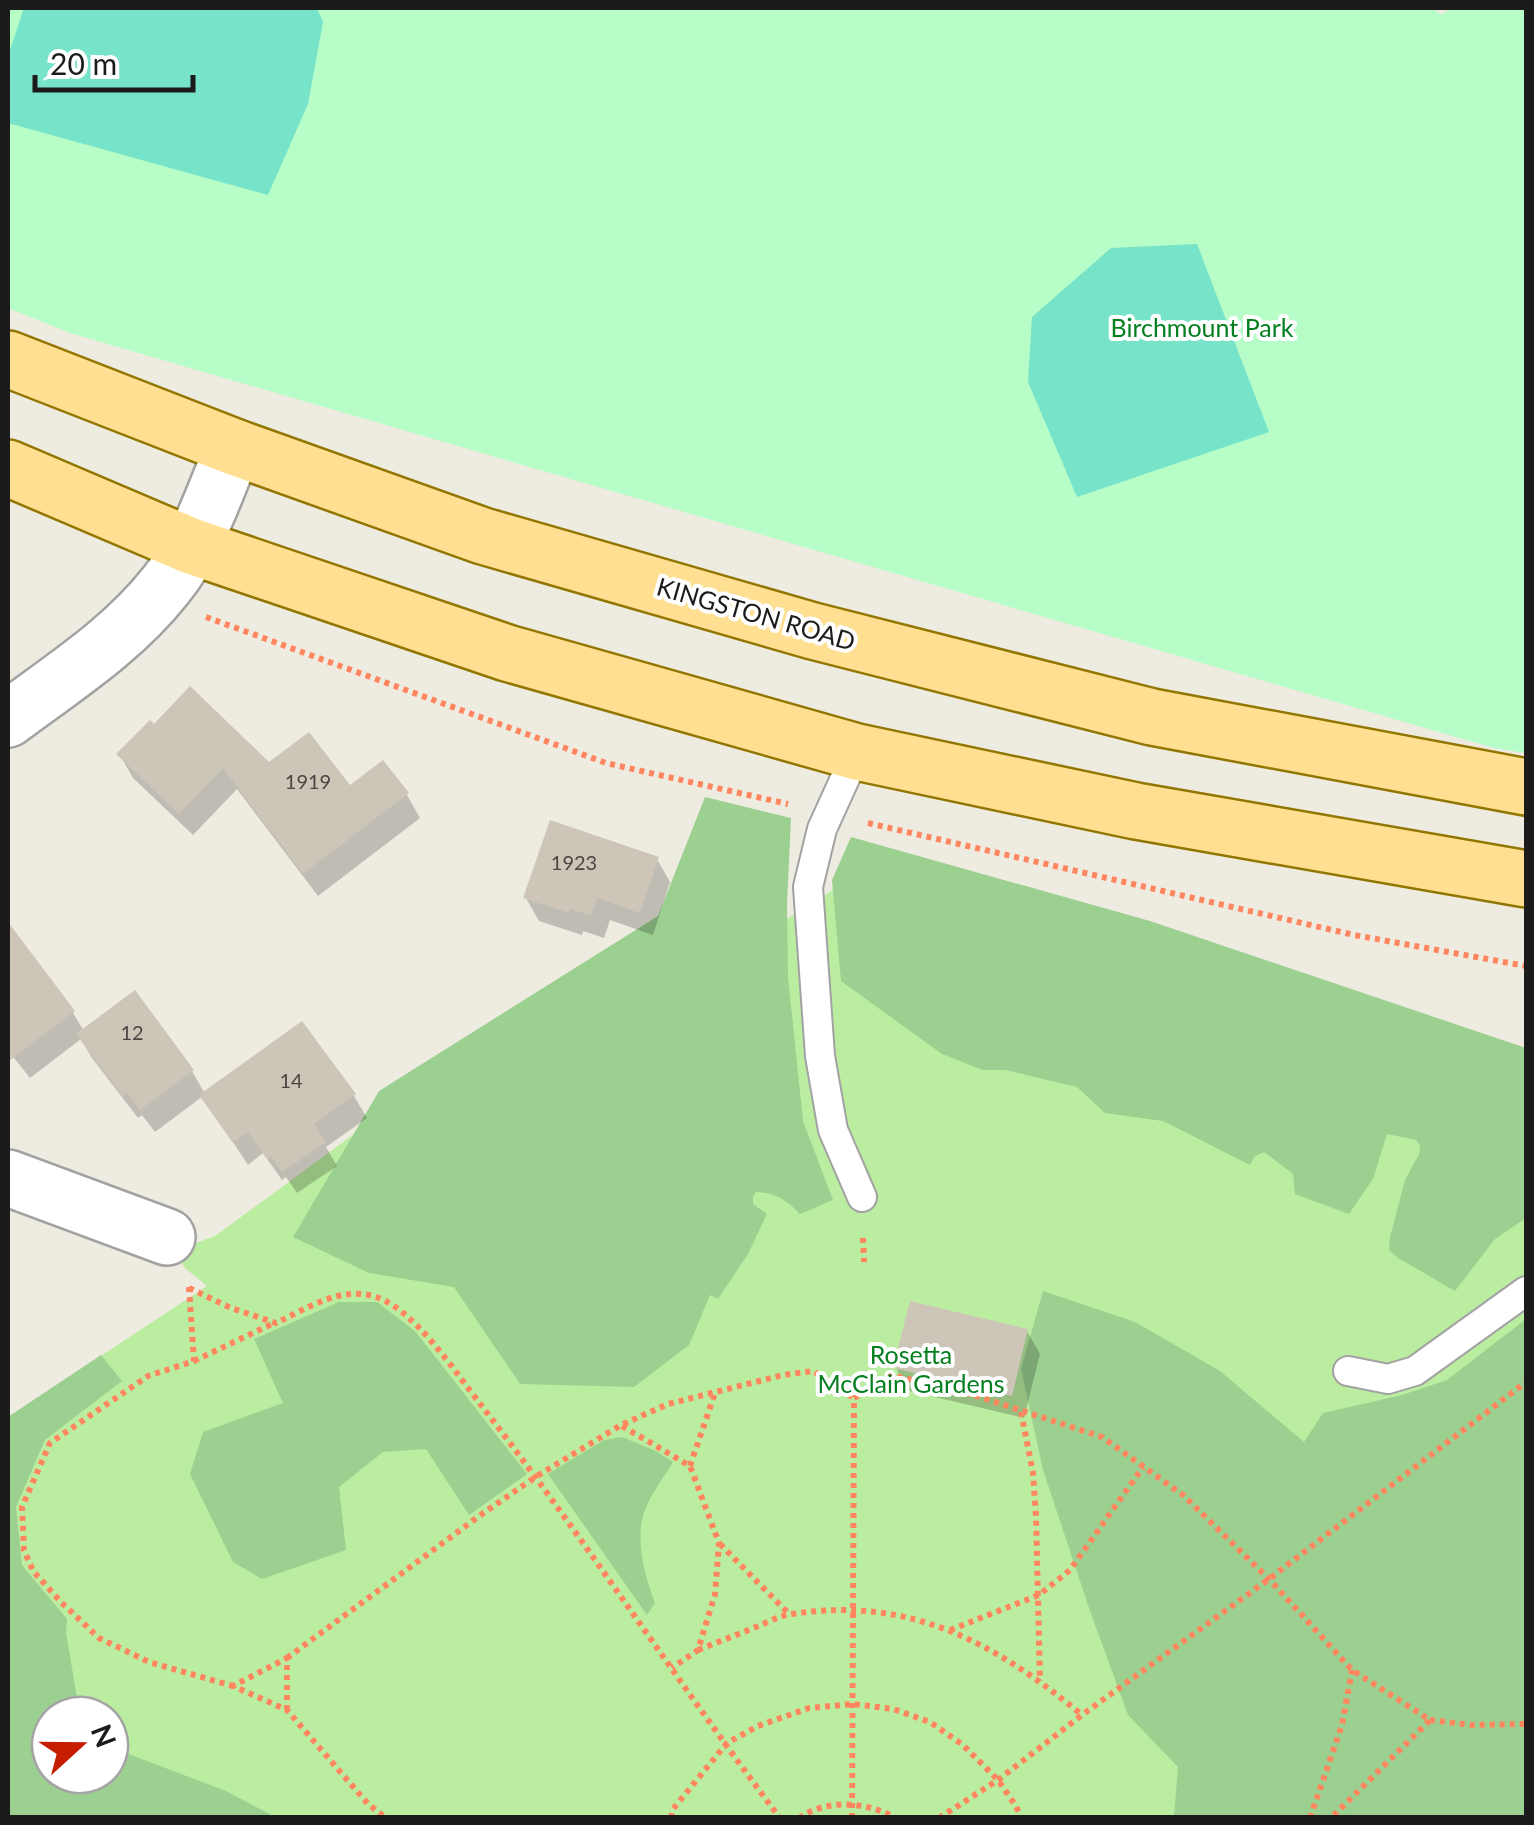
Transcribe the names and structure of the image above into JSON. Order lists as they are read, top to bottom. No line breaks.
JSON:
{"streets":{"main road":["KINGSTON ROAD"]},"parks":["Birchmount Park","Rosetta McClain Gardens"],"house_numbers":["1919","1923","12","14"],"scale_bar":"20 m","north":"right"}
